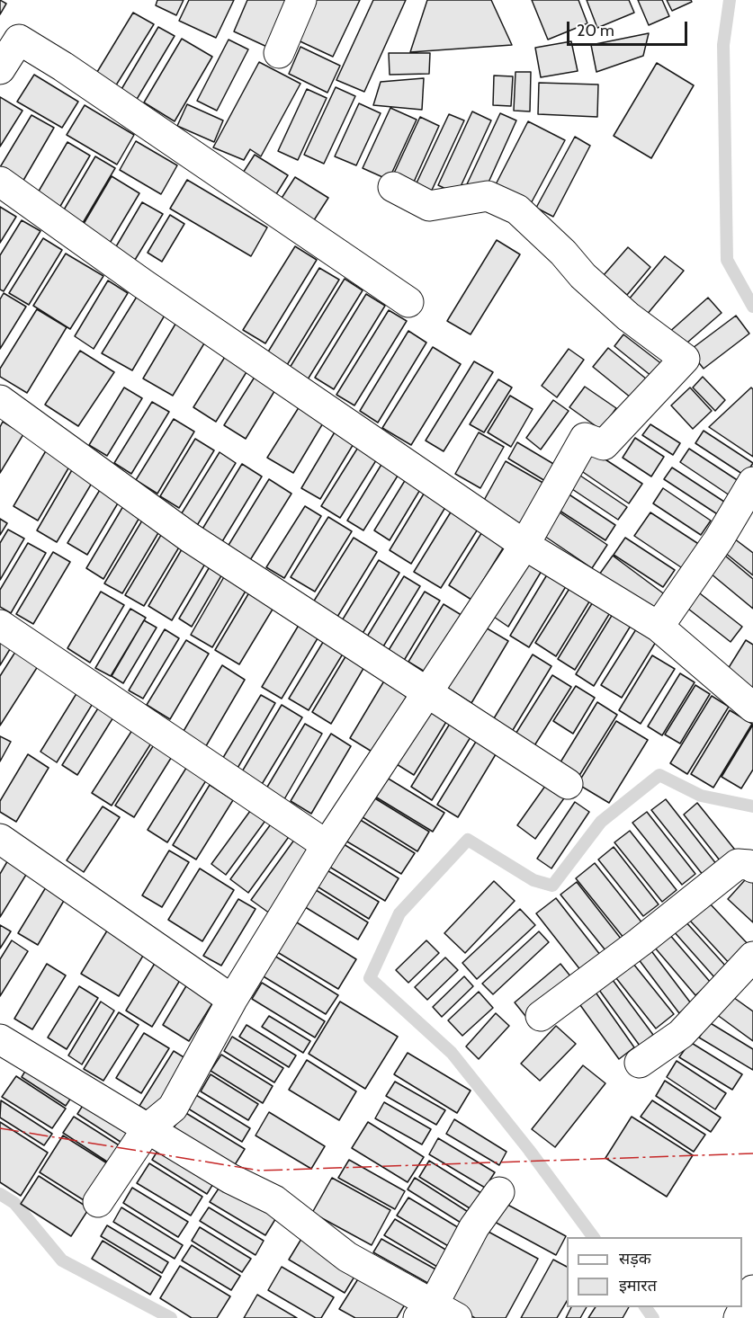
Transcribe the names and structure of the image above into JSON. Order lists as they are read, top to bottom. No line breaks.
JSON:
{"legend":["सड़क","इमारत"],"scale_bar":"20 m"}
